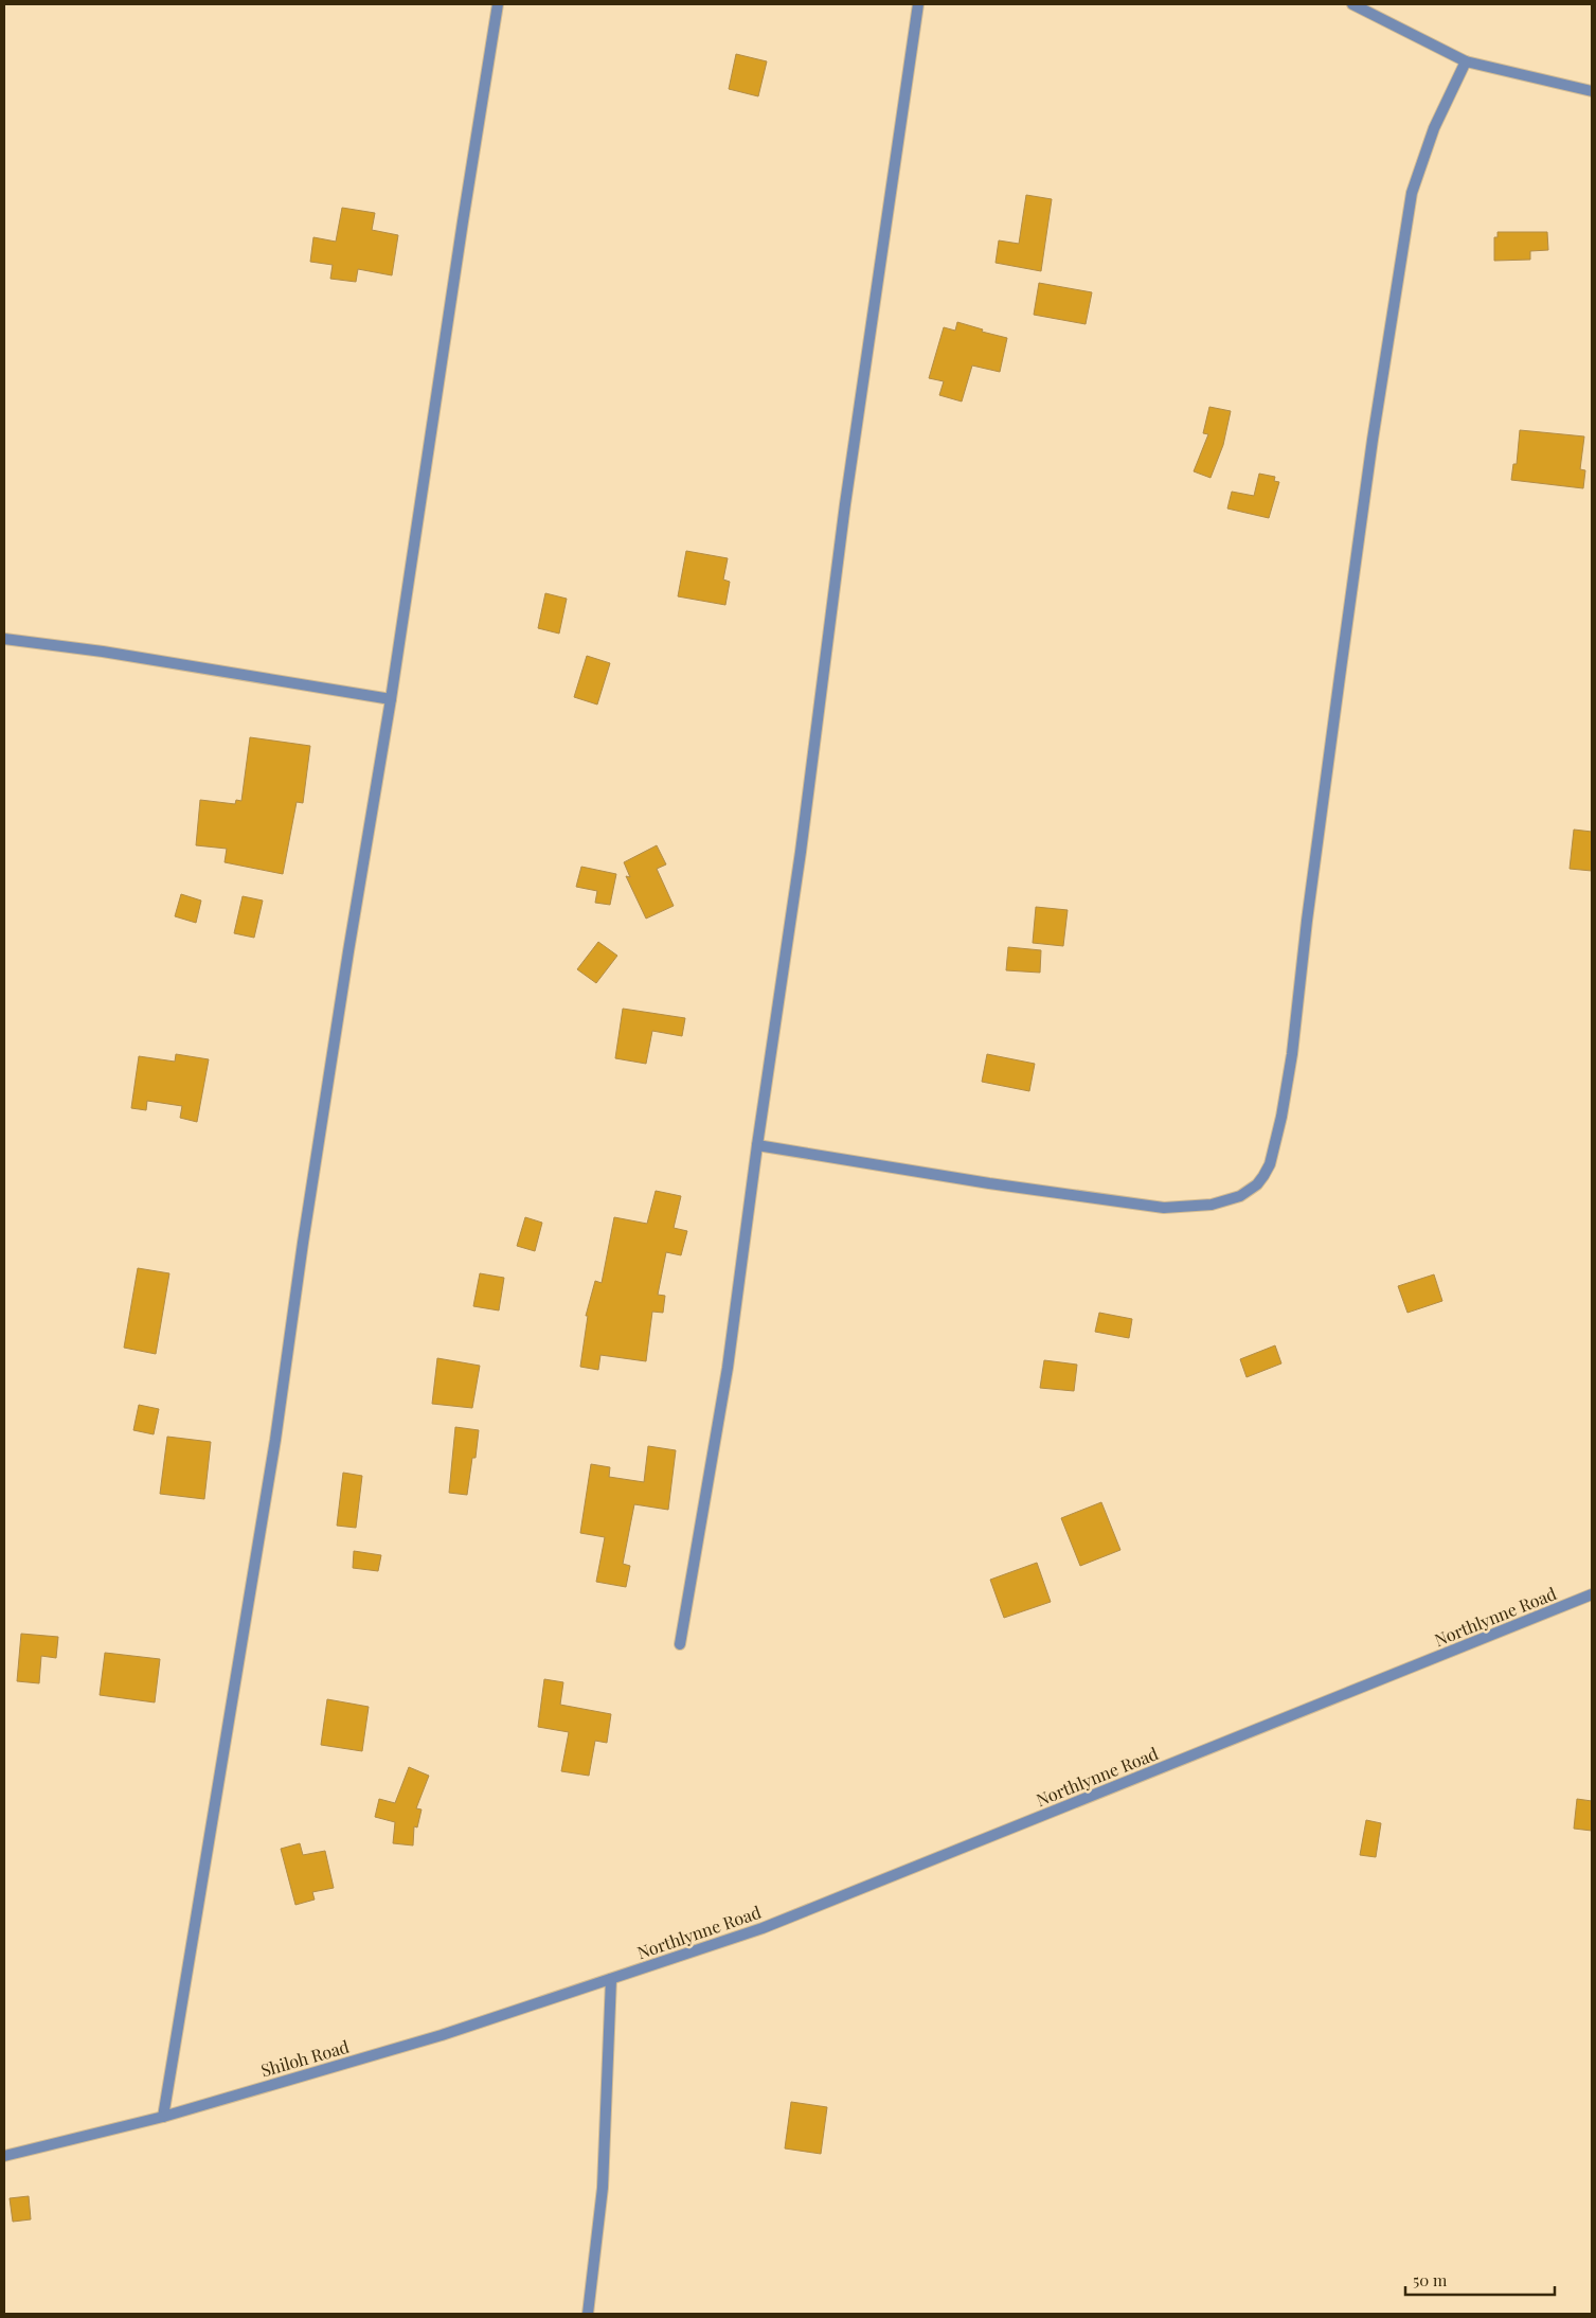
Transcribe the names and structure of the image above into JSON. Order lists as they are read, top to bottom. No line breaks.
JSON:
{"streets":{"street":["Northlynne Road","Shiloh Road"]},"crossings":[["Northlynne Road","Shiloh Road"]],"scale_bar":"50 m"}
